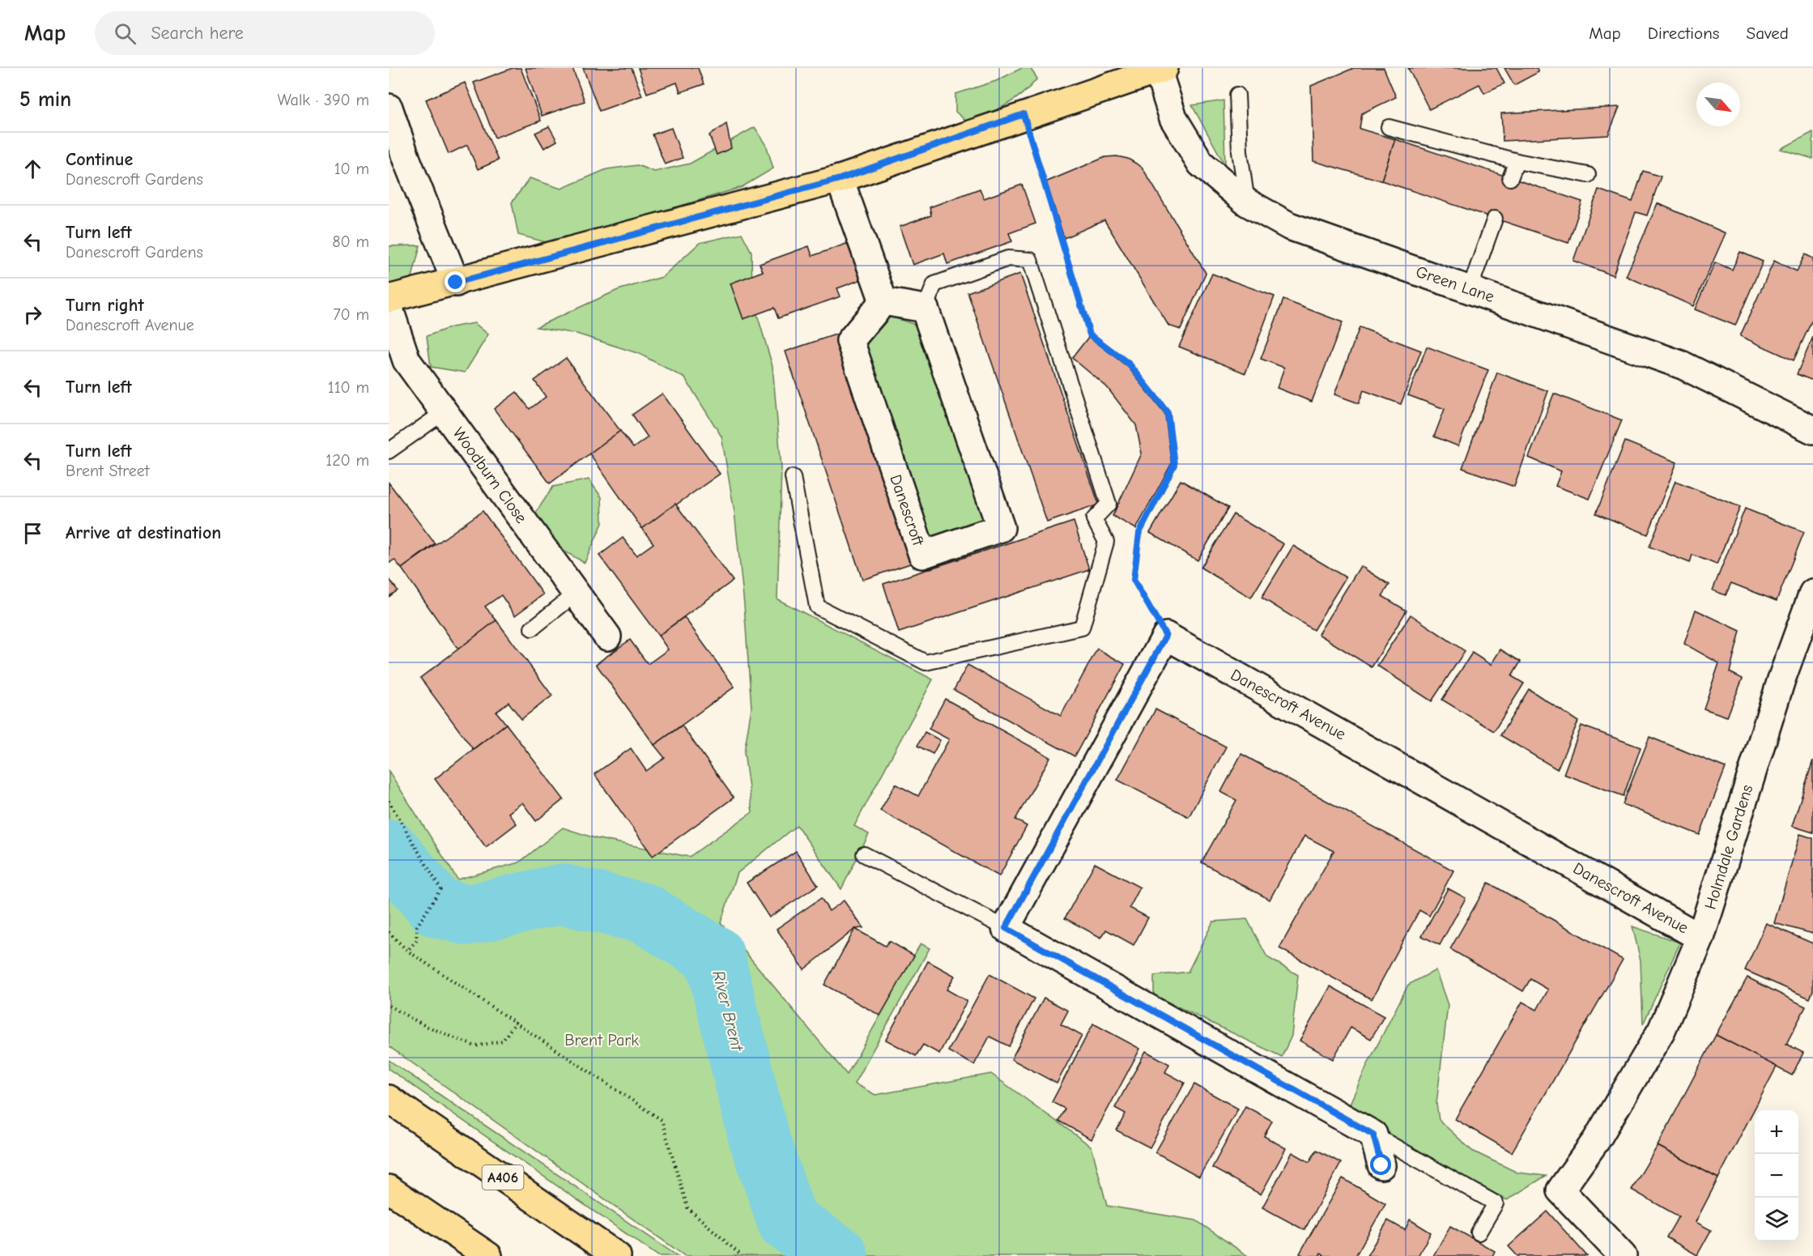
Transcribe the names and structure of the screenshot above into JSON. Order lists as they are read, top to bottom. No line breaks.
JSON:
{"streets":{"main road":["A406"],"street":["Green Lane","Woodburn Close","Danescroft","Danescroft Avenue","Holmdale Gardens"]},"crossings":[["Danescroft Avenue","Holmdale Gardens"]],"water":["River Brent"],"parks":["Brent Park"],"north":"bottom right","page":{"header":"Map","search":"Search here","nav":["Map","Directions","Saved"],"heading":["5 min","Walk · 390 m"],"list":[["Continue","Danescroft Gardens","10 m"],["Turn left","Danescroft Gardens","80 m"],["Turn right","Danescroft Avenue","70 m"],["Turn left","110 m"],["Turn left","Brent Street","120 m"],"Arrive at destination"],"map_buttons":["+","−"]}}
